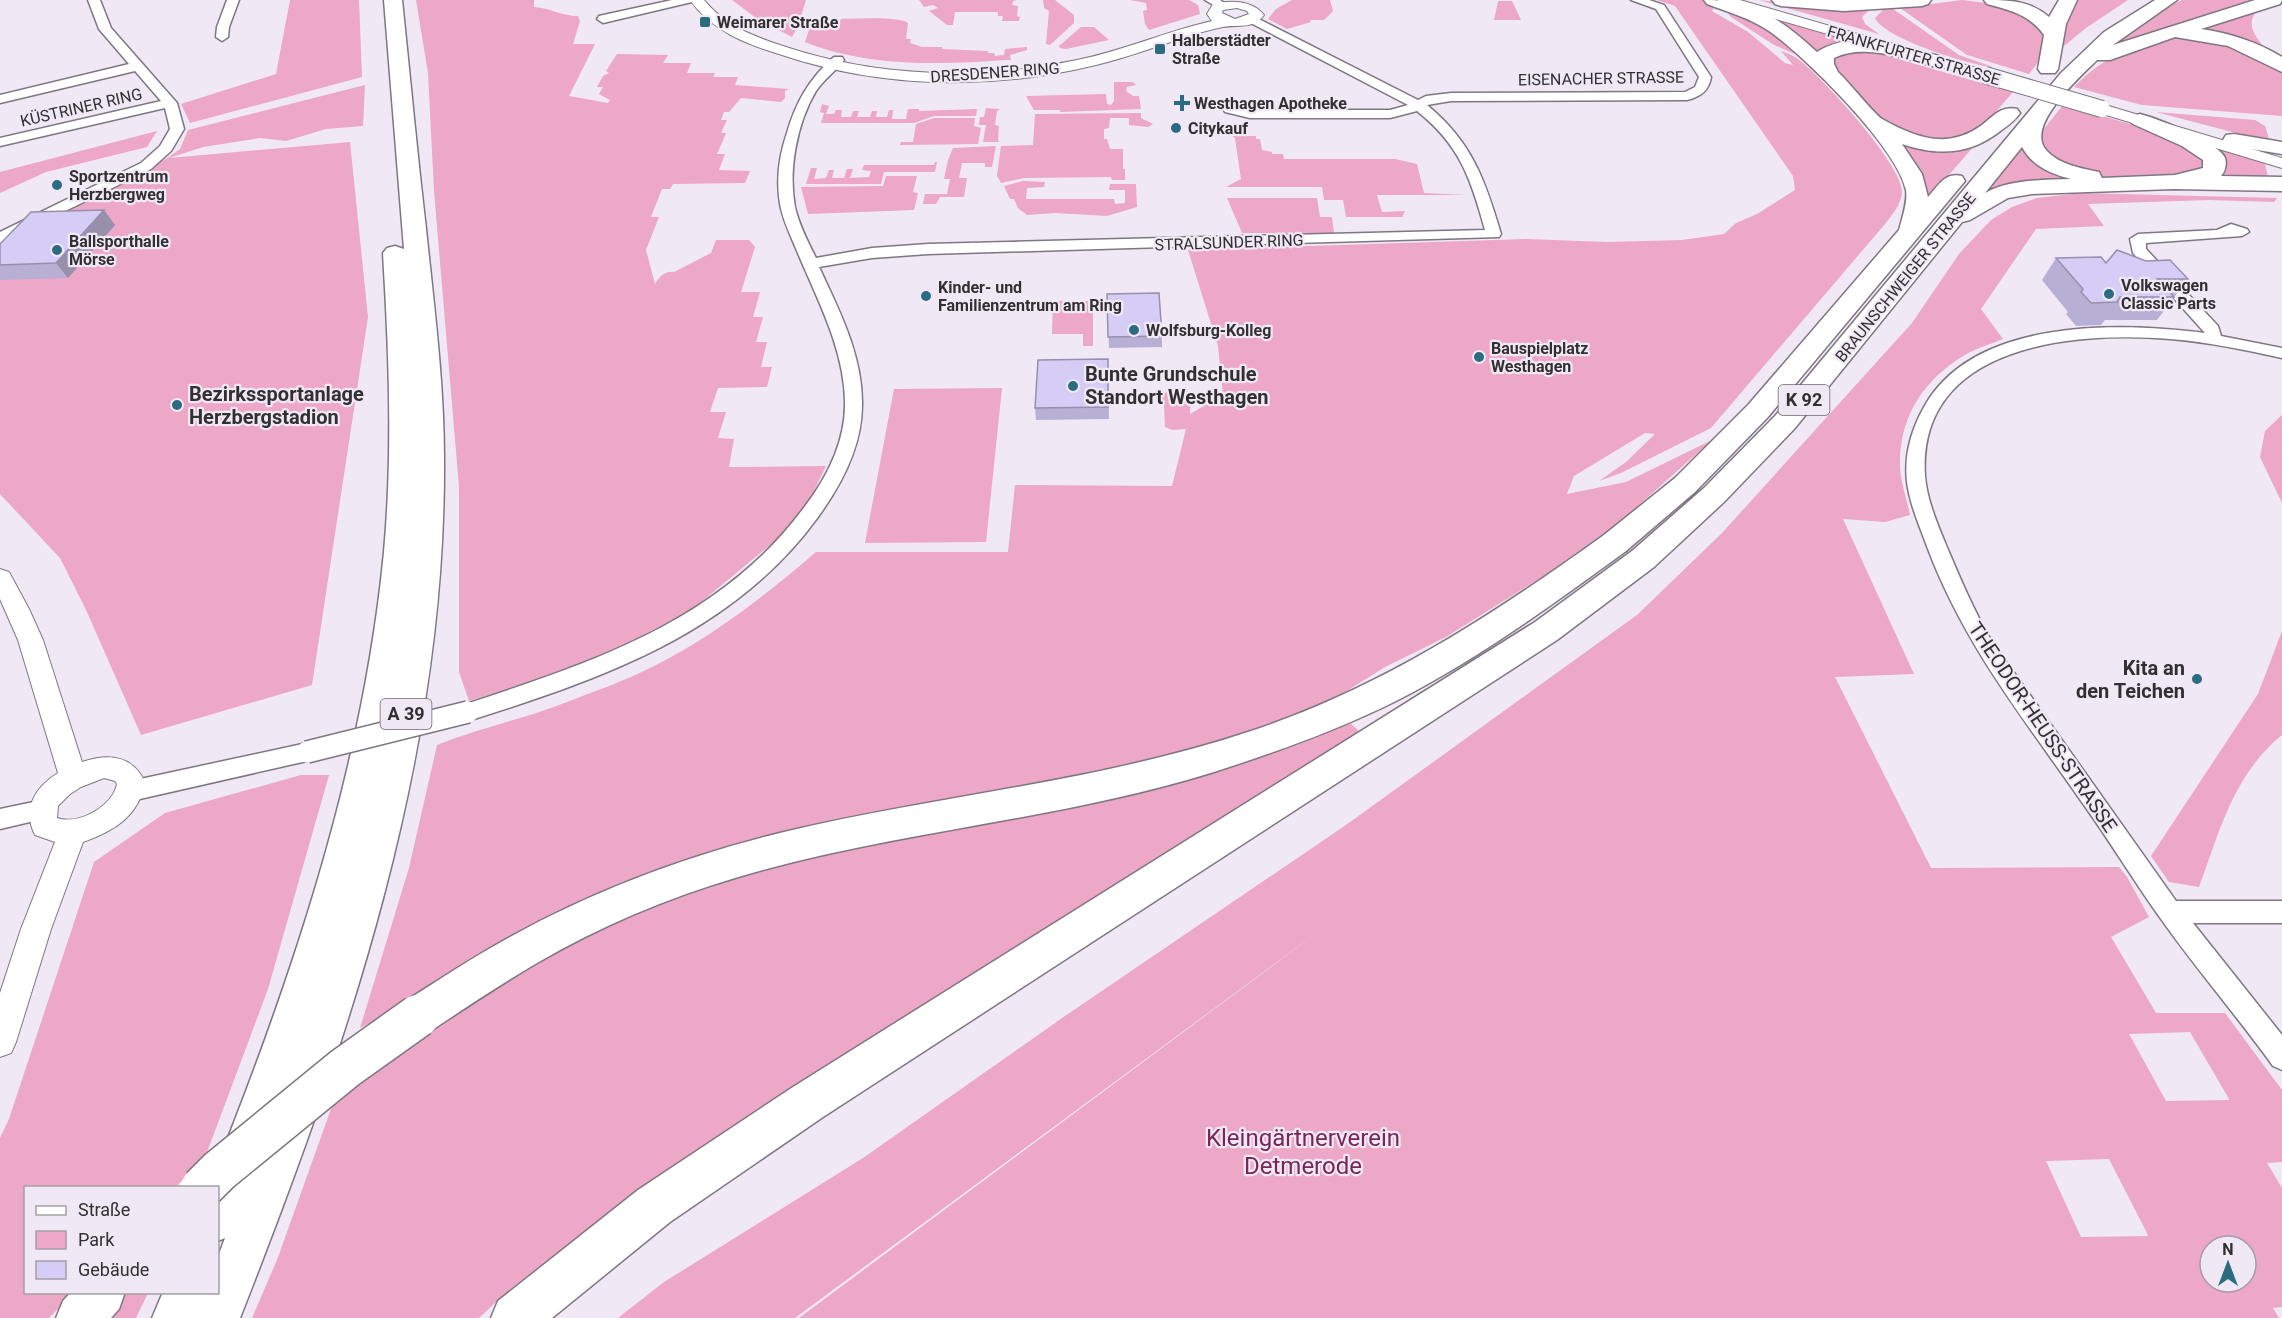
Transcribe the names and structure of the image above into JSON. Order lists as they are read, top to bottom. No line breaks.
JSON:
{"streets":{"highway":["BRAUNSCHWEIGER STRASSE","K 92","A 39"],"street":["FRANKFURTER STRASSE","DRESDENER RING","EISENACHER STRASSE","KÜSTRINER RING","STRALSUNDER RING","THEODOR-HEUSS-STRASSE"]},"crossings":[["DRESDENER RING","STRALSUNDER RING"],["EISENACHER STRASSE","STRALSUNDER RING"]],"parks":["Kleingärtnerverein Detmerode"],"places":{"transit":["Weimarer Straße","Halberstädter Straße"],"health":["Westhagen Apotheke"],"other":["Citykauf","Sportzentrum Herzbergweg","Ballsporthalle Mörse","Volkswagen Classic Parts","Kinder- und Familienzentrum am Ring","Wolfsburg-Kolleg","Bauspielplatz Westhagen","Bunte Grundschule Standort Westhagen","Bezirkssportanlage Herzbergstadion","Kita an den Teichen"]},"legend":["Straße","Park","Gebäude"],"north":"top"}
